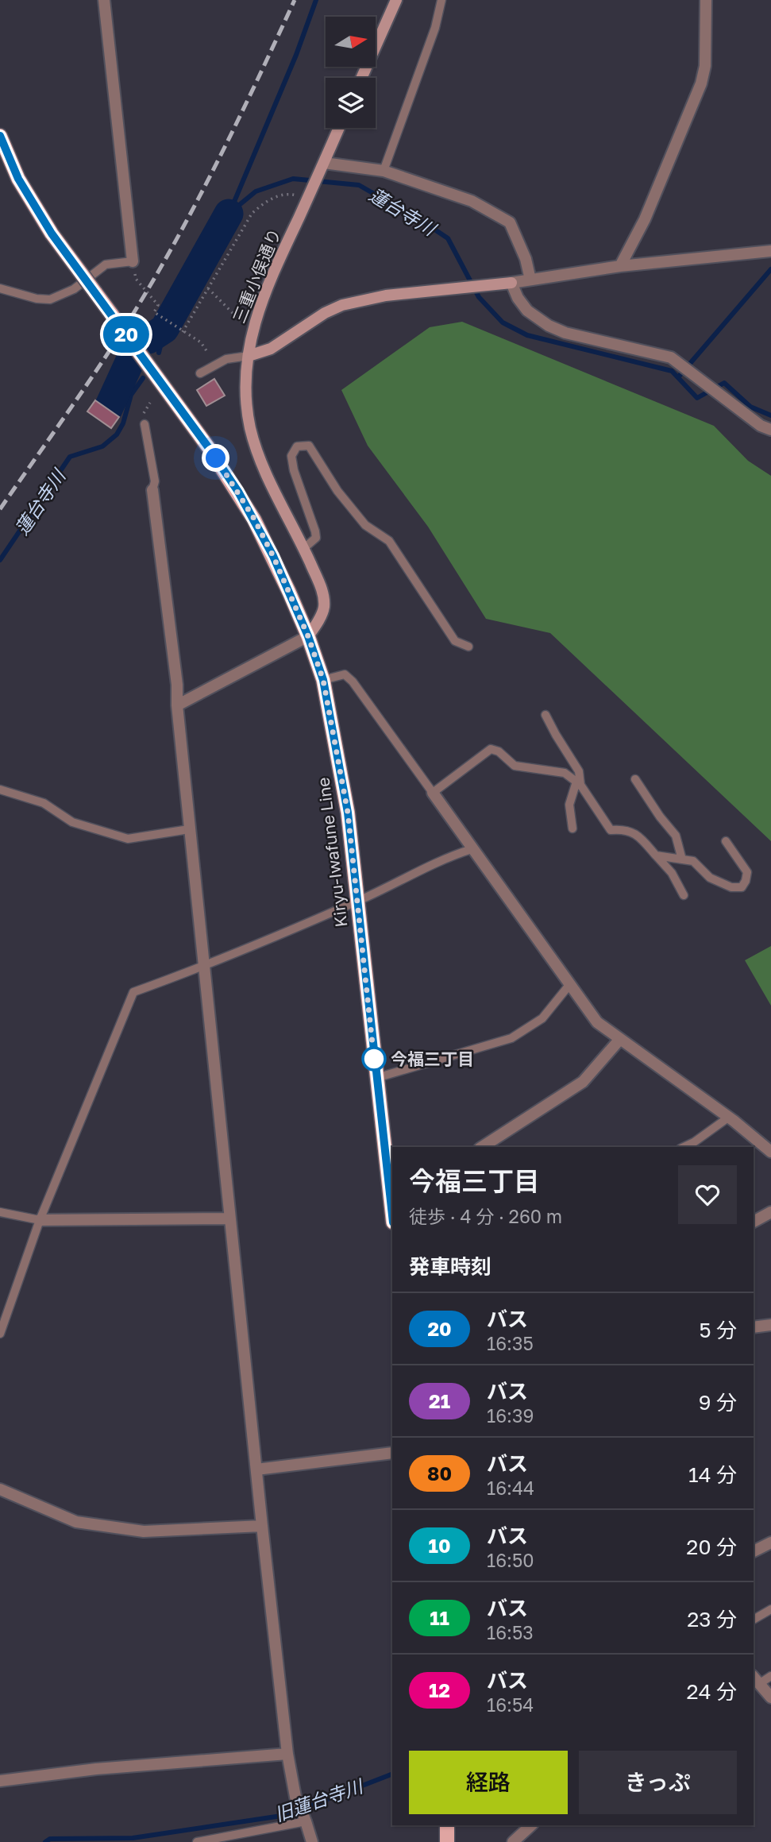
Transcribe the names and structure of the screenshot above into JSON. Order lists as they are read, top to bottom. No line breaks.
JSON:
{"streets":{"main road":["三重小俣通り","Kiryu-Iwafune Line"]},"crossings":[["三重小俣通り","Kiryu-Iwafune Line"]],"water":["蓮台寺川","旧蓮台寺川"],"places":["今福三丁目"],"lines":["bus line 20"],"north":"right","page":{"on_map":"20","heading":[["今福三丁目","徒歩 · 4 分 · 260 m"],"発車時刻"],"list":[{"mark":"20","name":"バス","note":"16:35","value":"5 分"},{"mark":"21","name":"バス","note":"16:39","value":"9 分"},{"mark":"80","name":"バス","note":"16:44","value":"14 分"},{"mark":"10","name":"バス","note":"16:50","value":"20 分"},{"mark":"11","name":"バス","note":"16:53","value":"23 分"},{"mark":"12","name":"バス","note":"16:54","value":"24 分"}],"buttons":["経路","きっぷ"]}}
